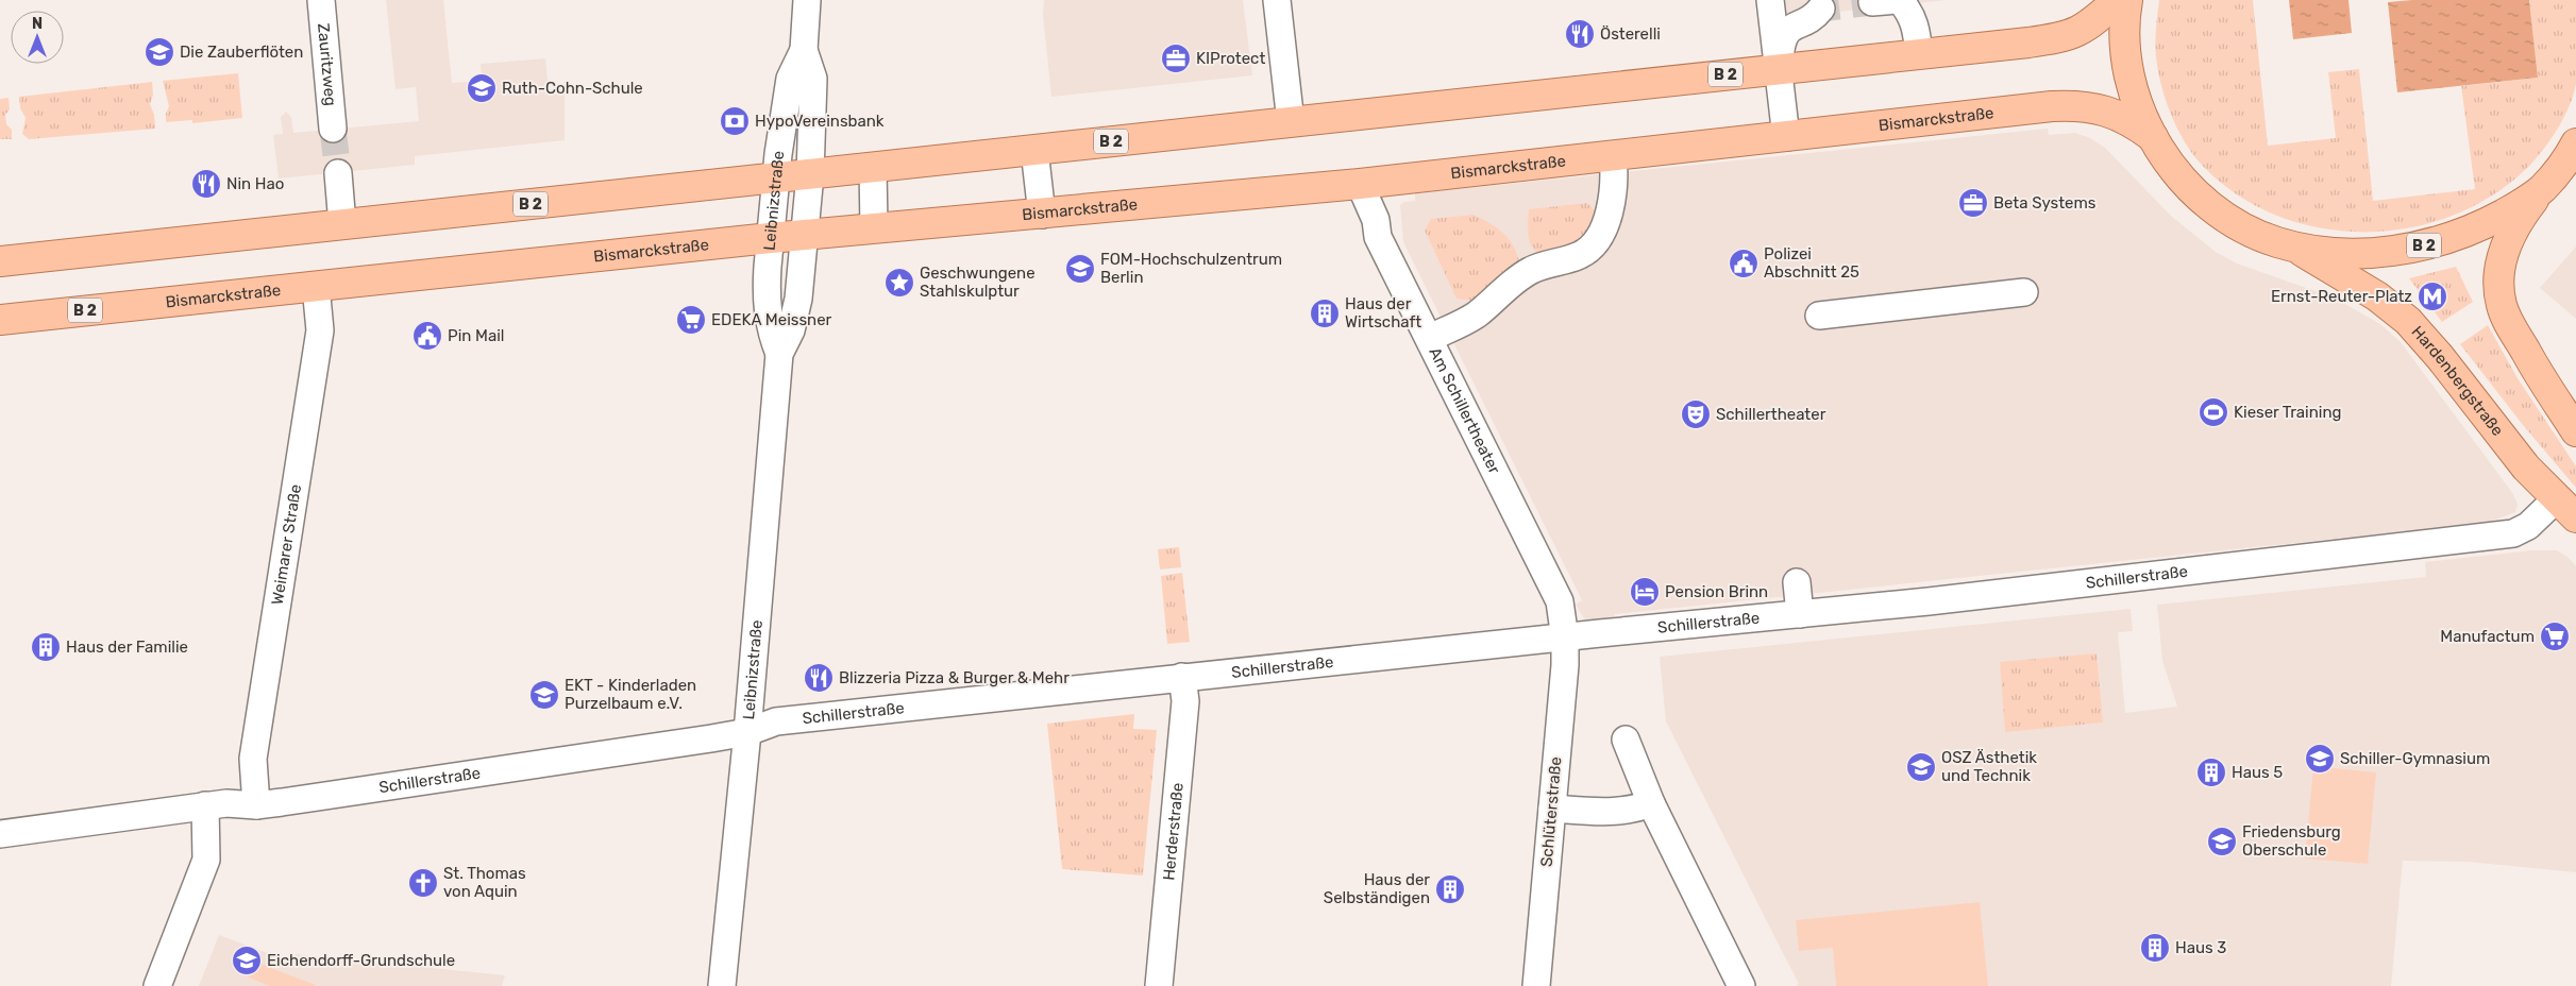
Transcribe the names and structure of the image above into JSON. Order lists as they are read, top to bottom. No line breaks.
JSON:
{"streets":{"main road":["B 2","Bismarckstraße","Hardenbergstraße"],"street":["Zauritzweg","Leibnizstraße","Am Schillertheater","Weimarer Straße","Schillerstraße","Schlüterstraße","Herderstraße"]},"crossings":[["B 2","Bismarckstraße"],["B 2","Leibnizstraße"],["B 2","Hardenbergstraße"],["Bismarckstraße","Leibnizstraße"],["Bismarckstraße","Am Schillertheater"],["Bismarckstraße","Weimarer Straße"],["Leibnizstraße","Schillerstraße"],["Hardenbergstraße","Schillerstraße"],["Am Schillertheater","Schillerstraße"],["Am Schillertheater","Schlüterstraße"],["Weimarer Straße","Schillerstraße"],["Schillerstraße","Schlüterstraße"],["Schillerstraße","Herderstraße"]],"places":{"restaurant":["Österelli","Nin Hao","Blizzeria Pizza & Burger & Mehr"],"school or university":["Die Zauberflöten","Ruth-Cohn-Schule","FOM-Hochschulzentrum Berlin","EKT - Kinderladen Purzelbaum e.V.","Schiller-Gymnasium","OSZ Ästhetik und Technik","Friedensburg Oberschule","Eichendorff-Grundschule"],"office":["KIProtect","Beta Systems"],"bank":["HypoVereinsbank"],"public building":["Polizei Abschnitt 25","Pin Mail"],"place":["Geschwungene Stahlskulptur"],"metro station":["Ernst-Reuter-Platz"],"building":["Haus der Wirtschaft","Haus der Familie","Haus 5","Haus der Selbständigen","Haus 3"],"supermarket":["EDEKA Meissner","Manufactum"],"sports":["Kieser Training"],"theatre":["Schillertheater"],"hotel":["Pension Brinn"],"church":["St. Thomas von Aquin"]},"north":"top"}
